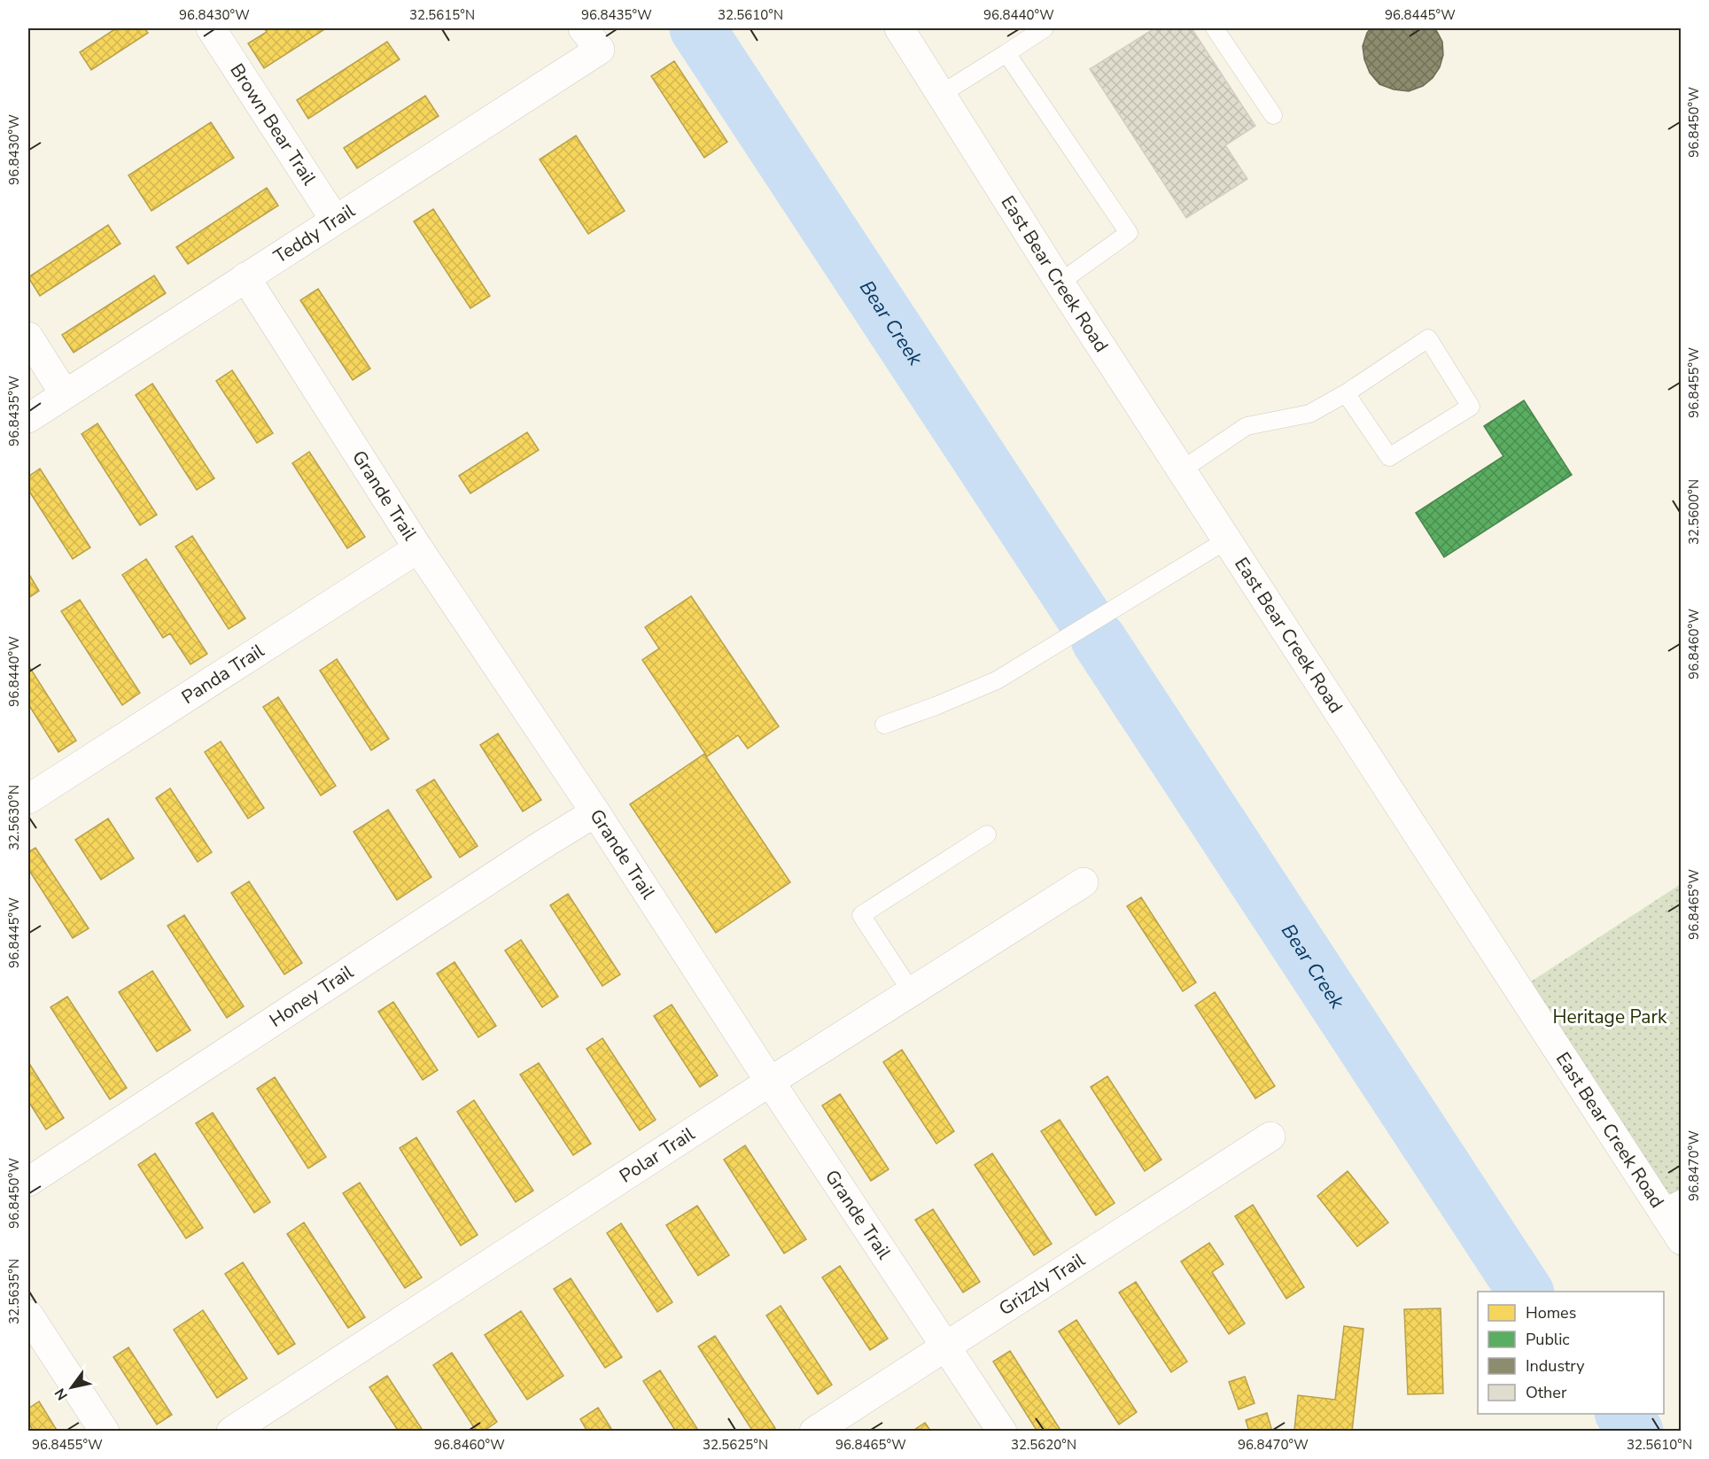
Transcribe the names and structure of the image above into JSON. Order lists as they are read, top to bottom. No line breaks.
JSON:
{"streets":{"street":["Brown Bear Trail","Teddy Trail","East Bear Creek Road","Grande Trail","Panda Trail","Honey Trail","Polar Trail","Grizzly Trail"]},"crossings":[["Brown Bear Trail","Teddy Trail"],["Teddy Trail","Grande Trail"],["Grande Trail","Panda Trail"],["Grande Trail","Honey Trail"],["Grande Trail","Polar Trail"],["Grande Trail","Grizzly Trail"]],"water":["Bear Creek"],"parks":["Heritage Park"],"legend":["Homes","Public","Industry","Other"],"north":"bottom left","coordinates":["96.8430°W","32.5615°N","96.8435°W","32.5610°N","96.8440°W","96.8445°W","96.8450°W","96.8455°W","32.5600°N","96.8460°W","32.5630°N","96.8465°W","96.8470°W","32.5635°N","32.5625°N","32.5620°N"]}
